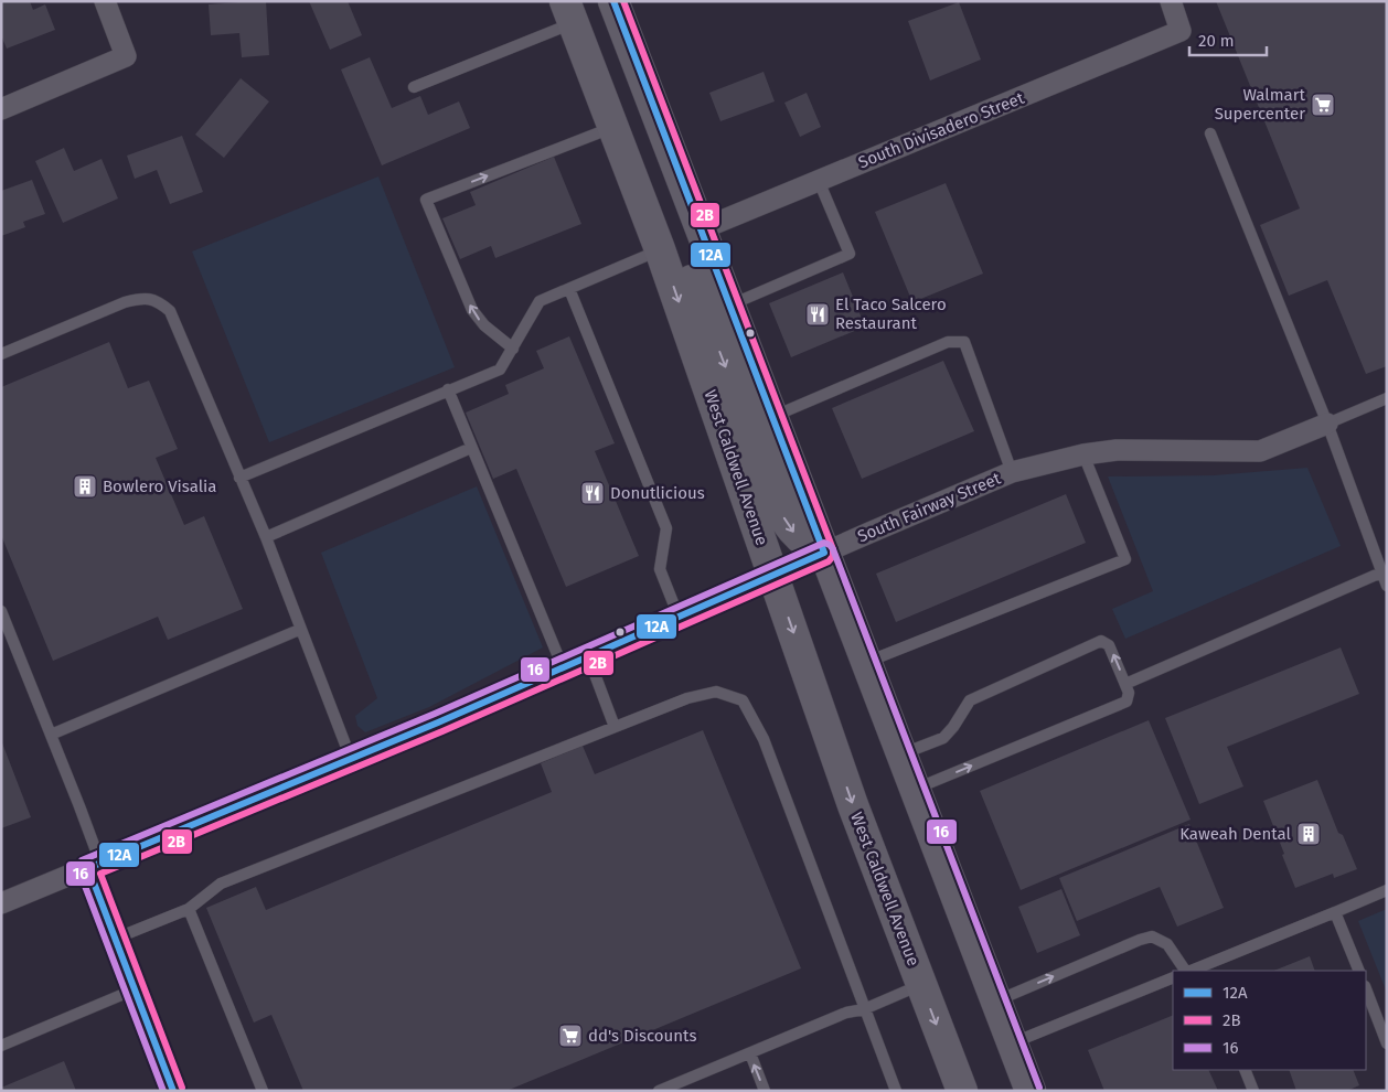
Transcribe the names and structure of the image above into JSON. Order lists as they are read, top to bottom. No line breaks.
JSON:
{"streets":{"main road":["West Caldwell Avenue"],"street":["South Divisadero Street","South Fairway Street"]},"crossings":[["West Caldwell Avenue","South Fairway Street"]],"places":{"supermarket":["Walmart Supercenter","dd's Discounts"],"restaurant":["El Taco Salcero Restaurant","Donutlicious"],"building":["Bowlero Visalia","Kaweah Dental"]},"lines":["transit line 12A","transit line 2B","transit line 16"],"legend":["12A","2B","16"],"scale_bar":"20 m"}
